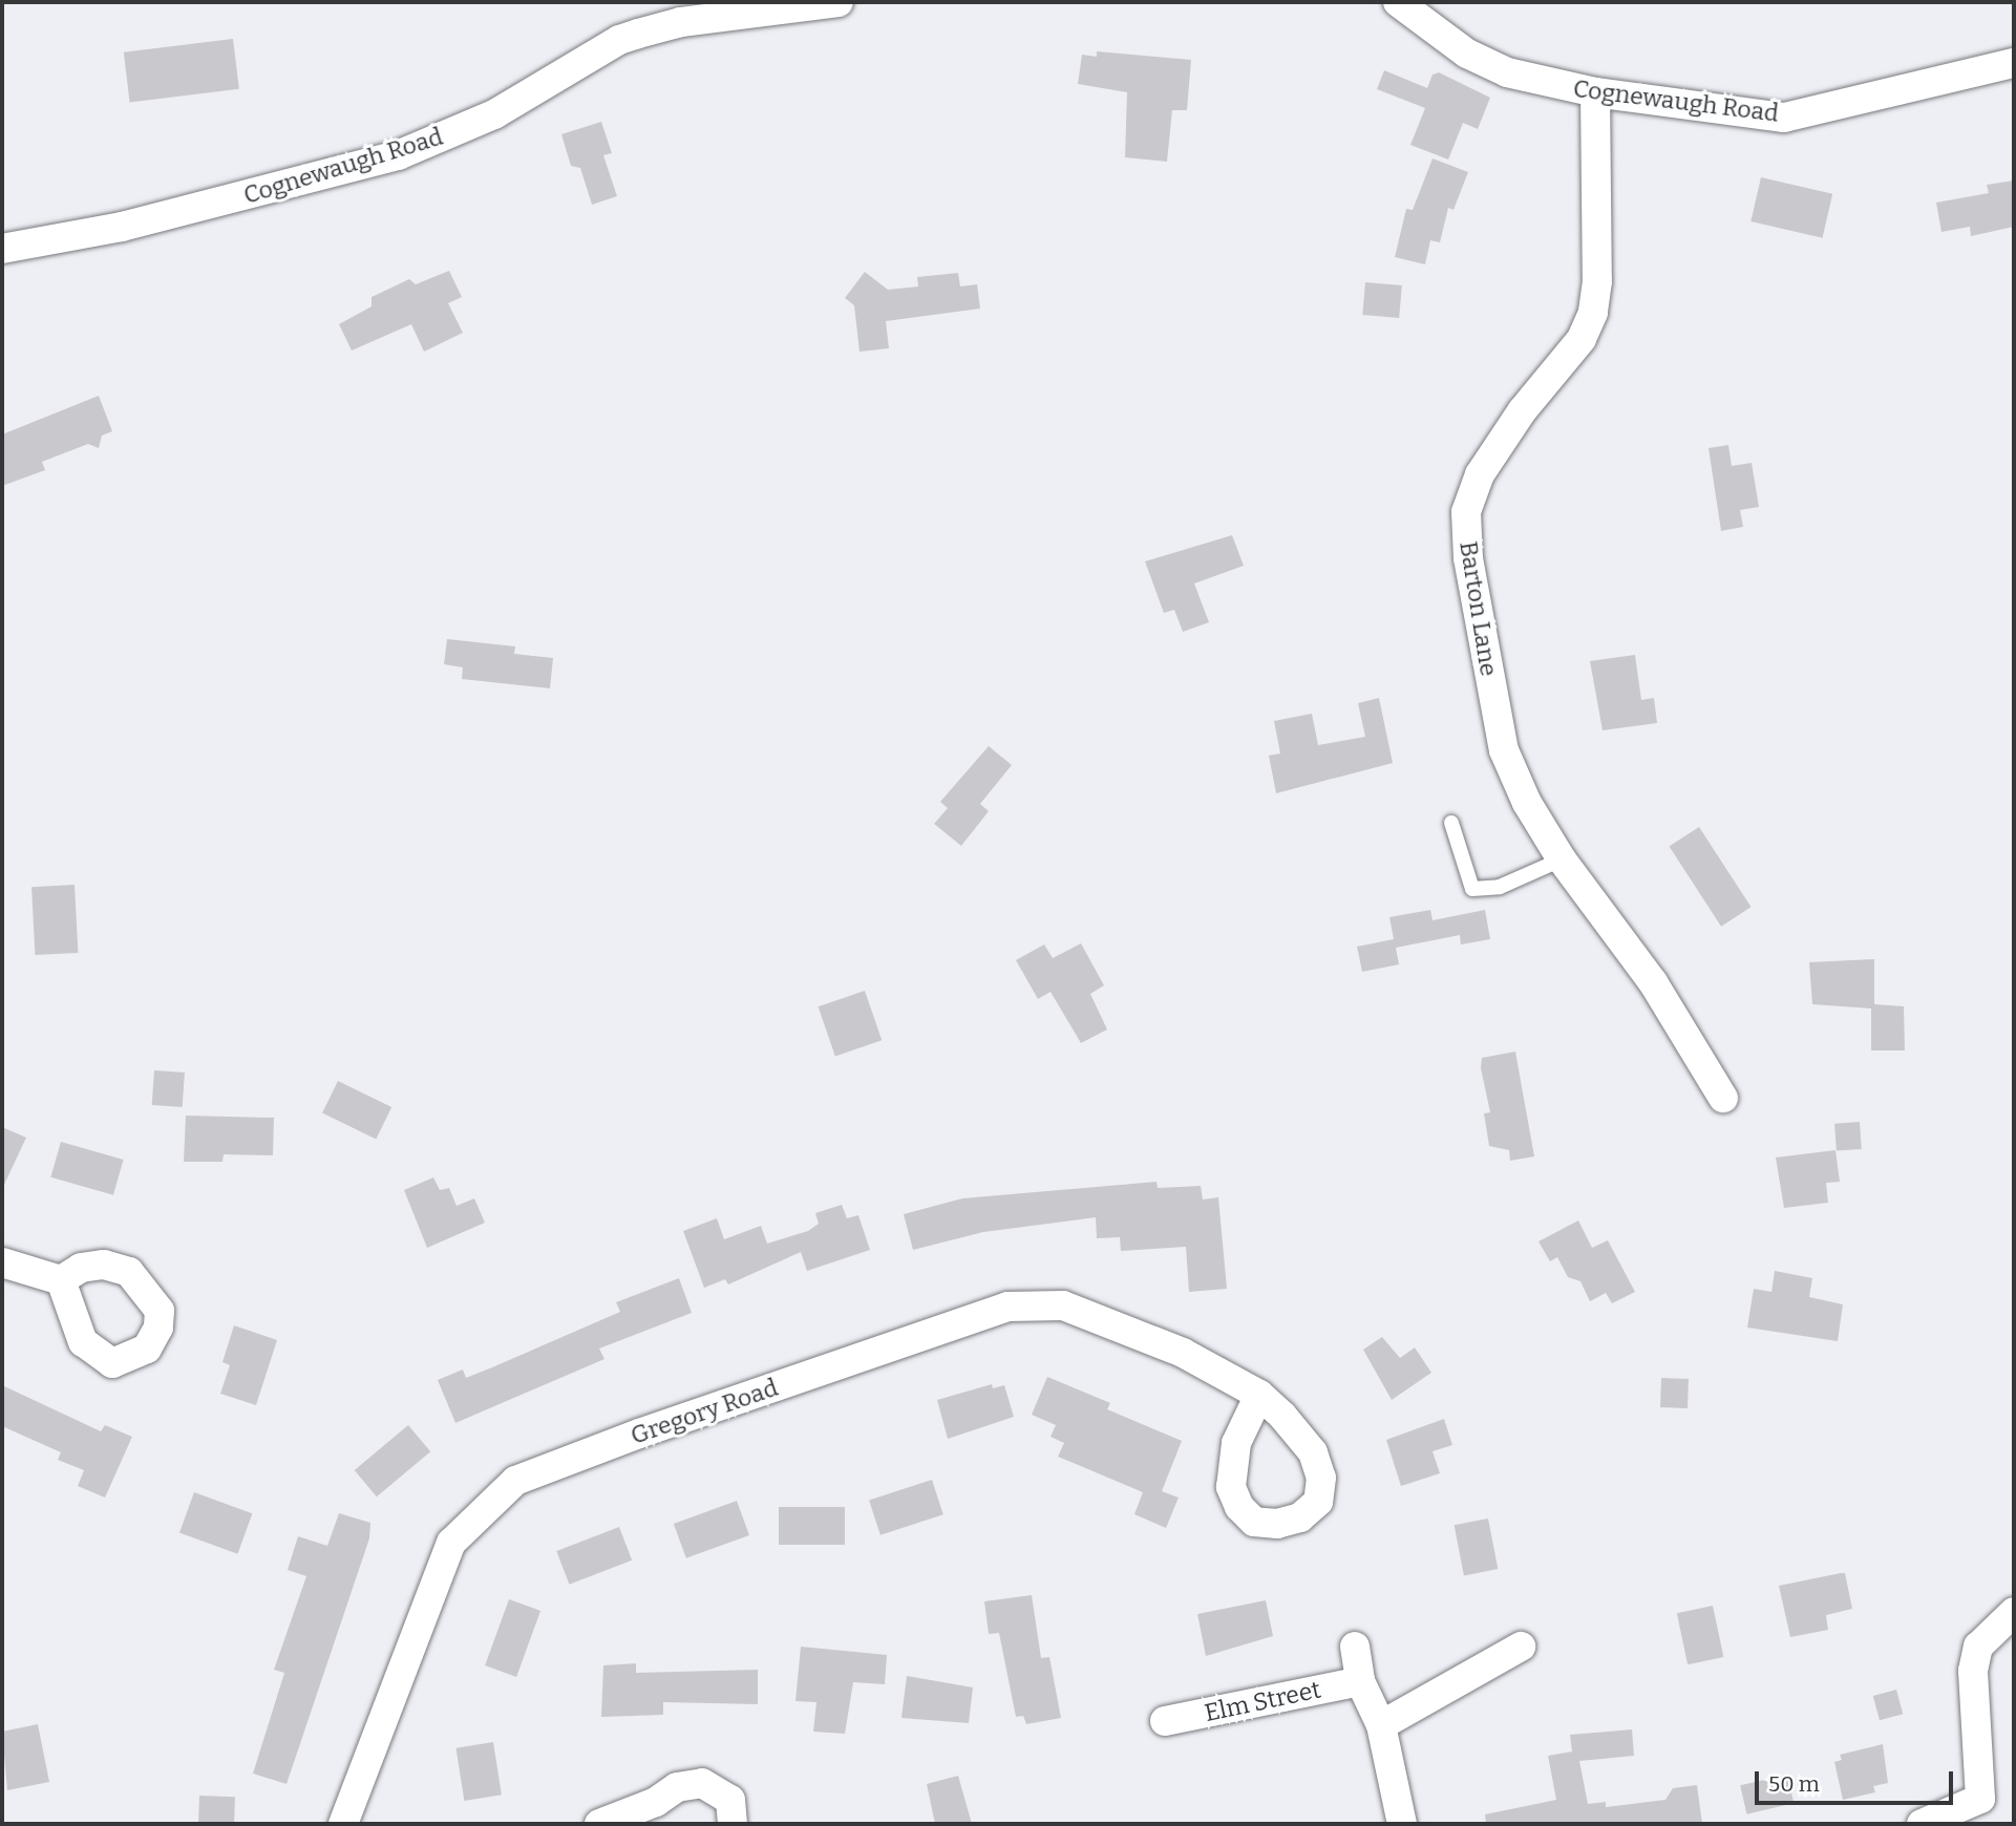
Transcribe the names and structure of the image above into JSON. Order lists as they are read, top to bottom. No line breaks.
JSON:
{"streets":{"street":["Cognewaugh Road","Barton Lane","Gregory Road","Elm Street"]},"crossings":[["Cognewaugh Road","Barton Lane"]],"scale_bar":"50 m"}
